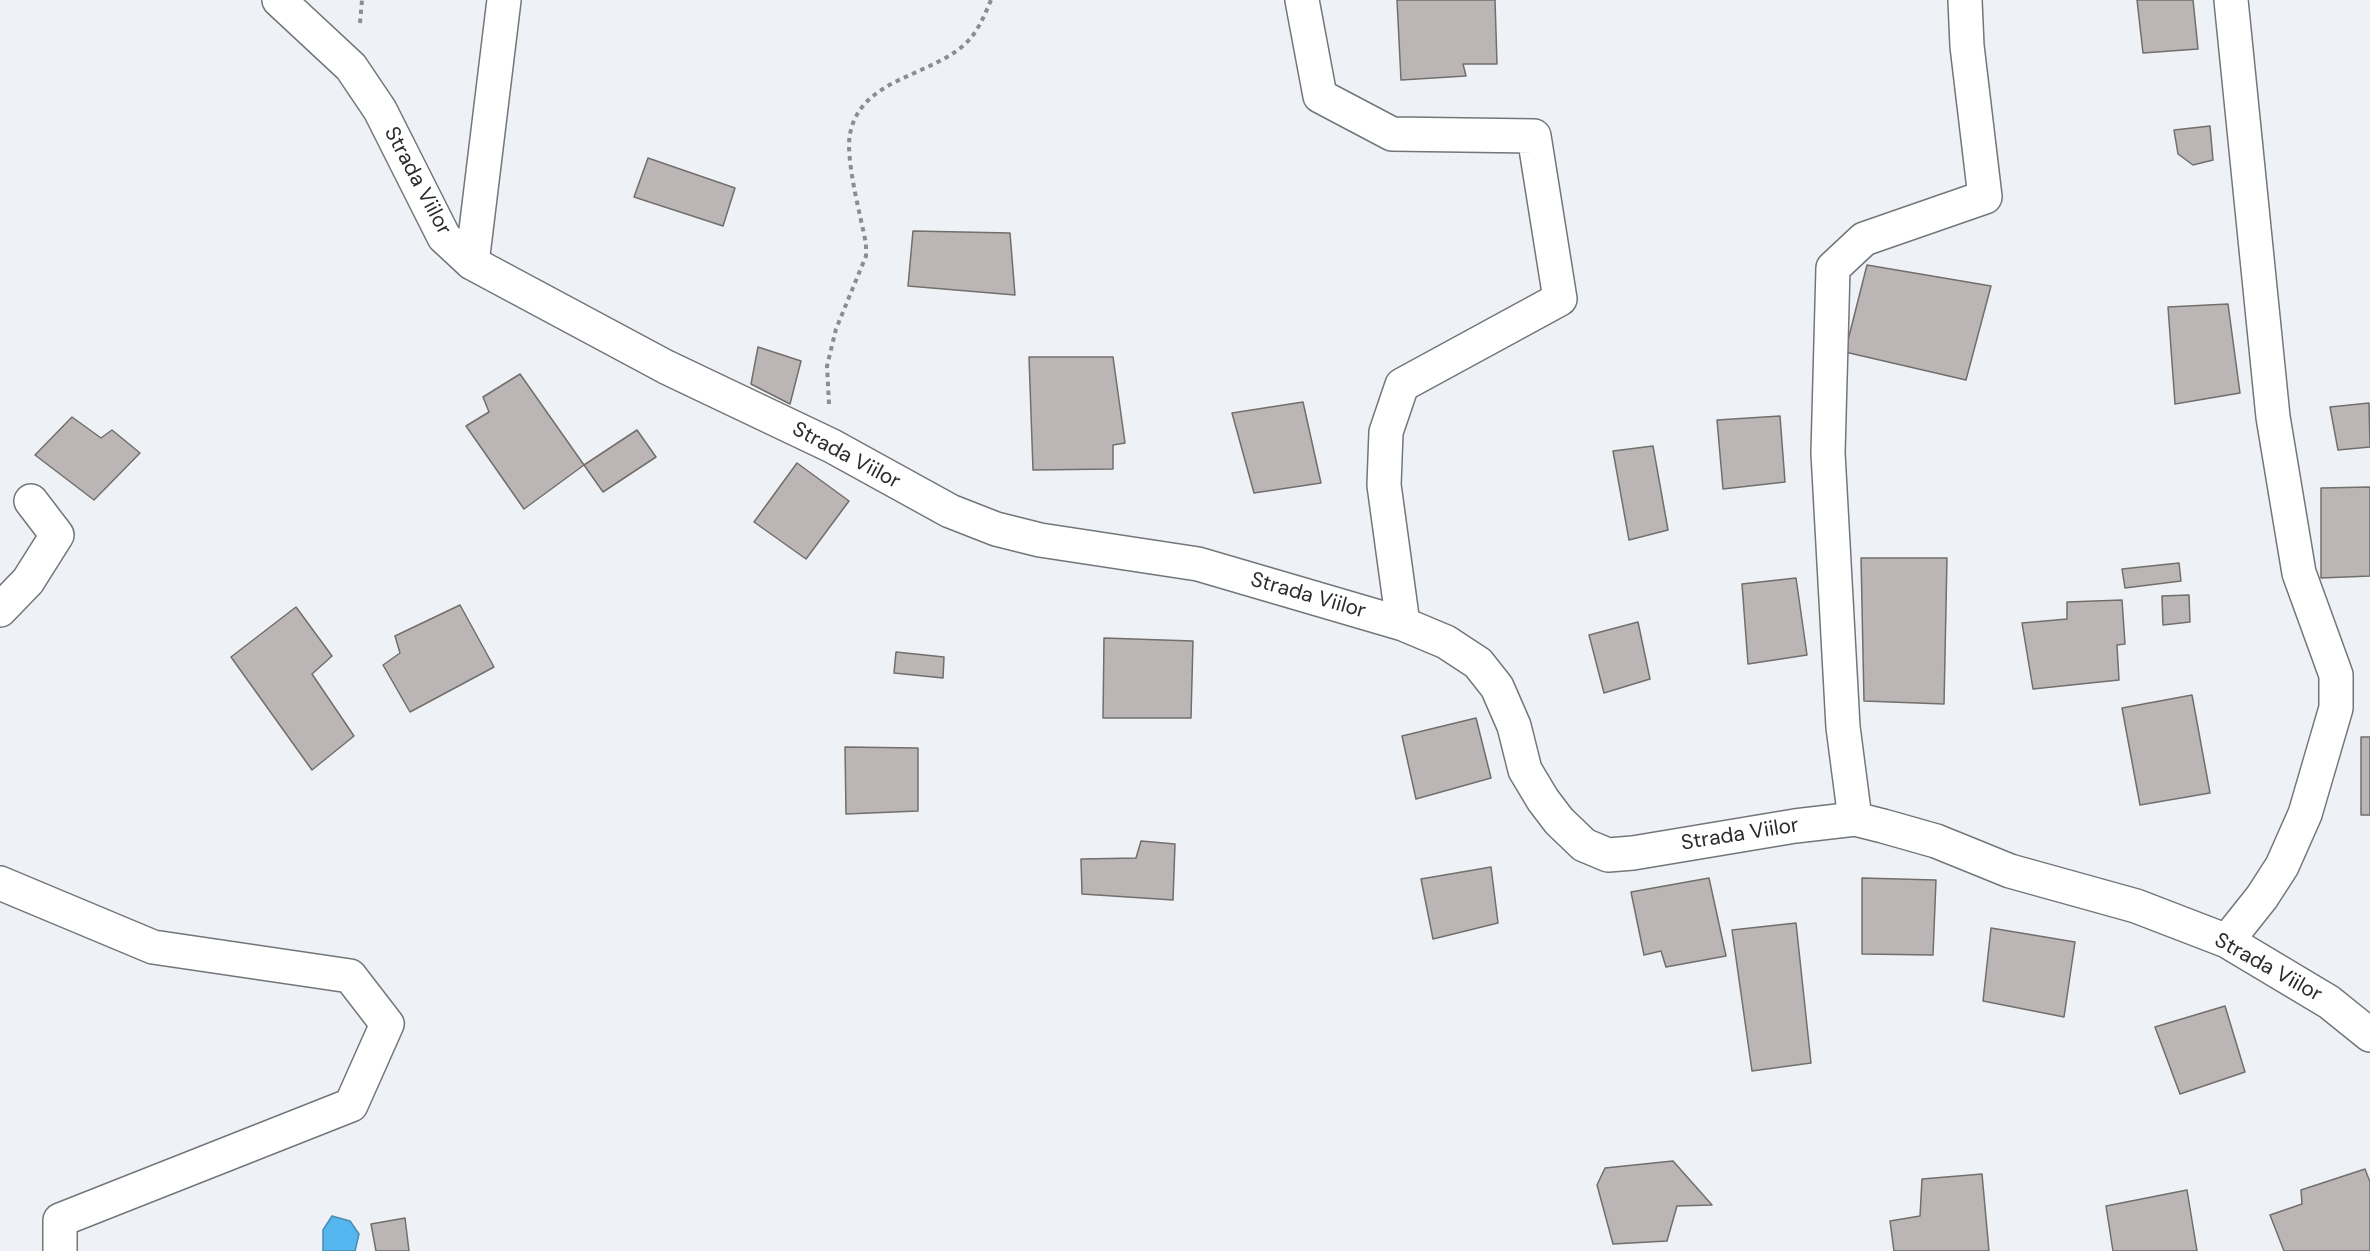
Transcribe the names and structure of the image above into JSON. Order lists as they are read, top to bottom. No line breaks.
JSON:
{"streets":{"street":["Strada Viilor"]}}
